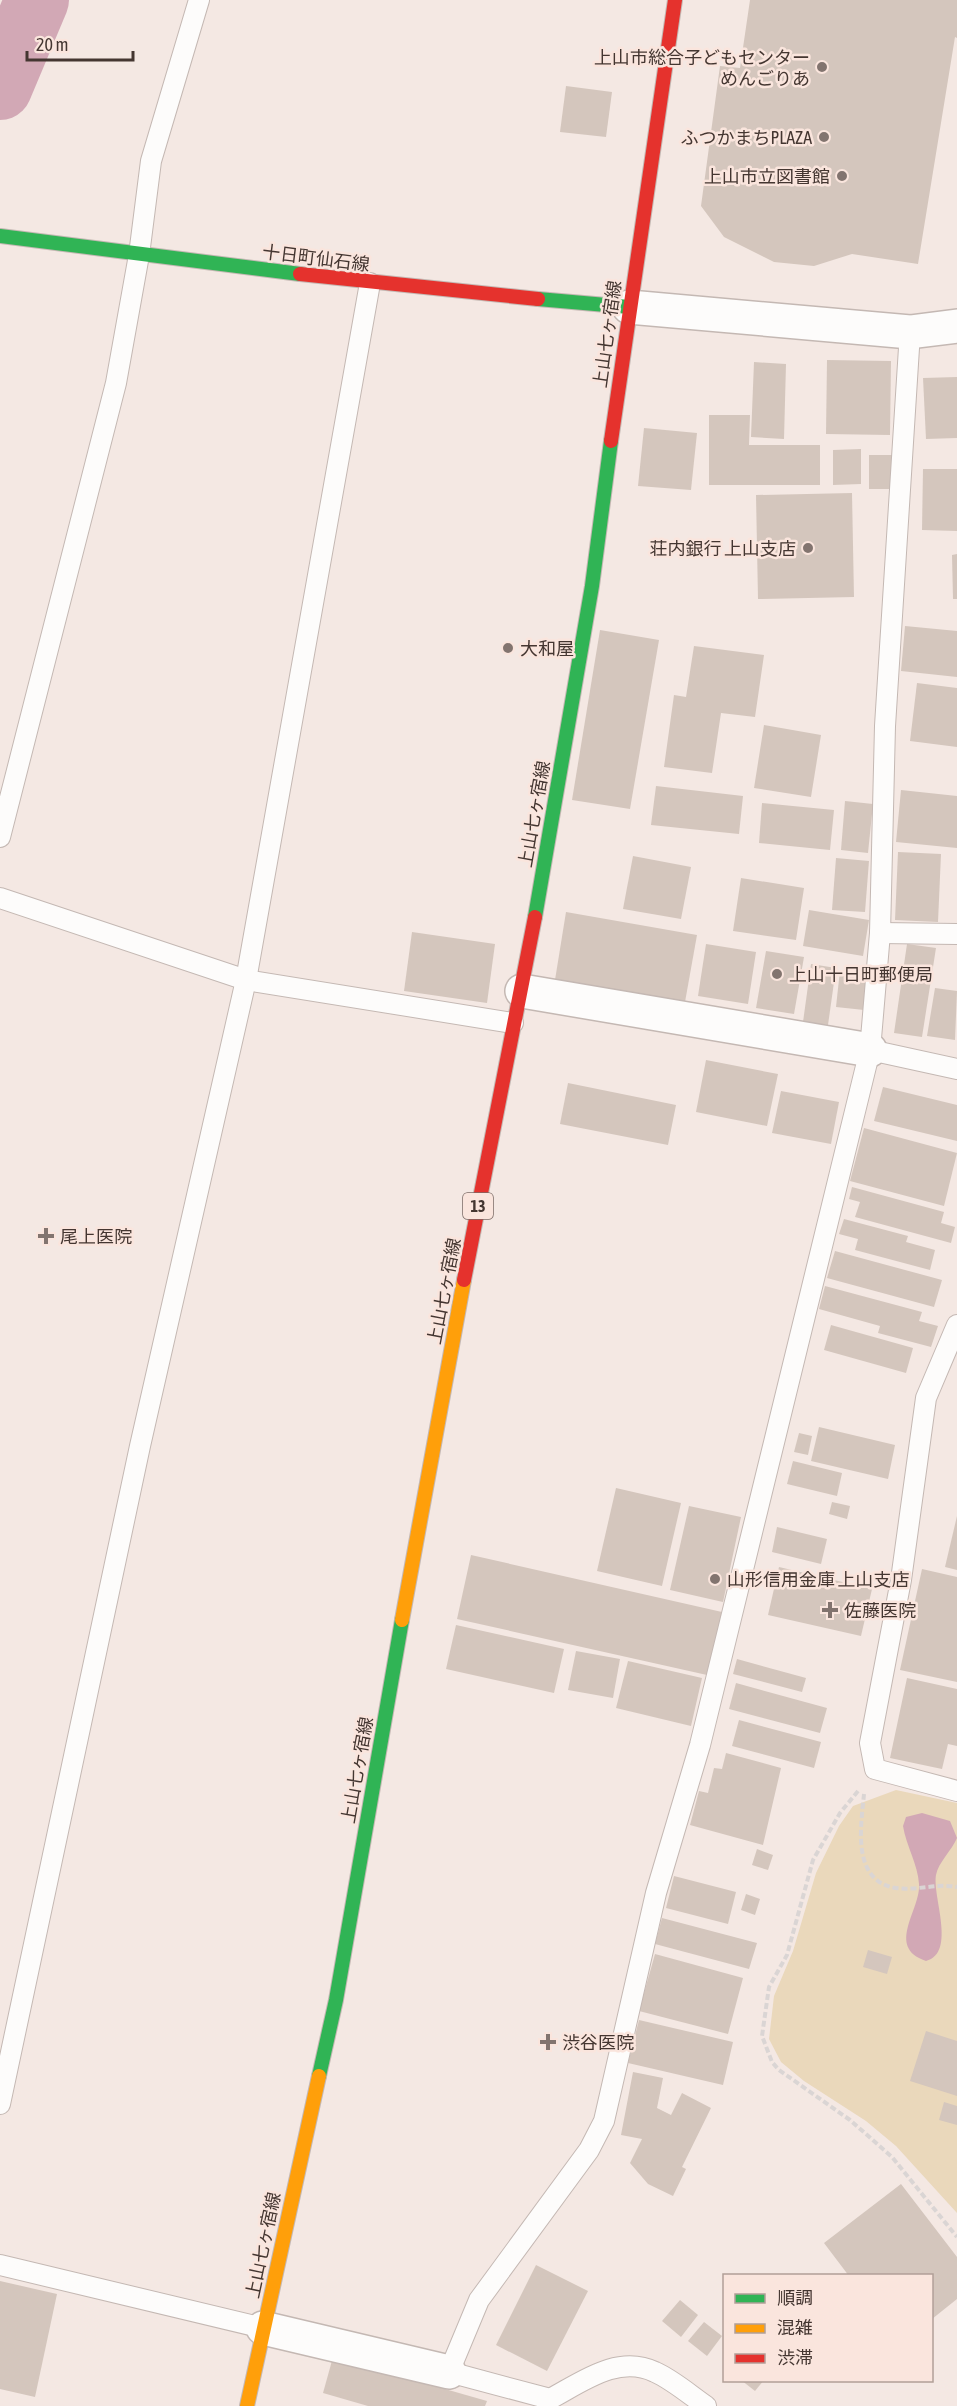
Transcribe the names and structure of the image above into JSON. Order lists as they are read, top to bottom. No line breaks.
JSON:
{"streets":{"main road":["十日町仙石線","上山七ヶ宿線","13"]},"crossings":[["十日町仙石線","上山七ヶ宿線"]],"places":{"other":["上山市総合子どもセンター めんごりあ","ふつかまちPLAZA","上山市立図書館","荘内銀行 上山支店","大和屋","上山十日町郵便局","山形信用金庫 上山支店"],"health":["尾上医院","佐藤医院","渋谷医院"]},"legend":["順調","混雑","渋滞"],"scale_bar":"20 m"}
